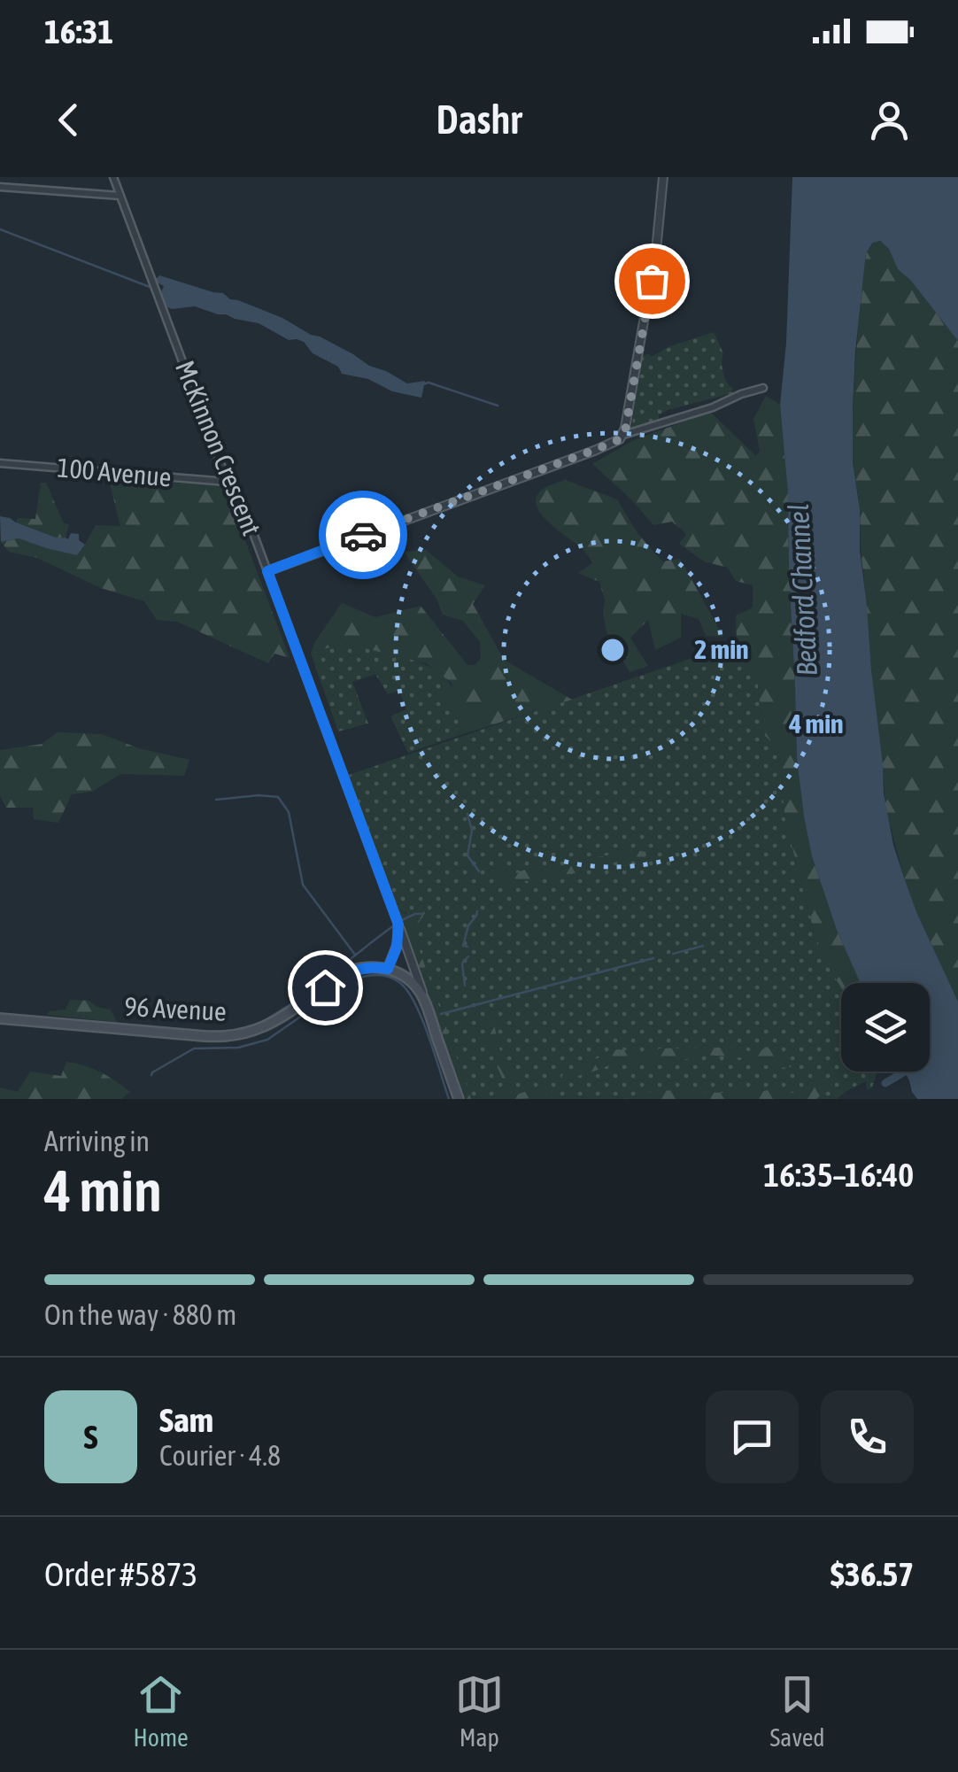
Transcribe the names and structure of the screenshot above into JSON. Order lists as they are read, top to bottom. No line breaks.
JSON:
{"streets":{"main road":["96 Avenue"],"street":["McKinnon Crescent","100 Avenue"]},"crossings":[["McKinnon Crescent","100 Avenue"]],"water":["Bedford Channel"],"page":{"status":"16:31","header":"Dashr","heading":["4 min","Arriving in","16:35–16:40"],"panel":["Sam","Courier · 4.8","Order #5873","$36.57"],"bar":"On the way · 880 m","round":"S","tabs":["Home","Map","Saved"]},"rings":["2 min","4 min"]}
